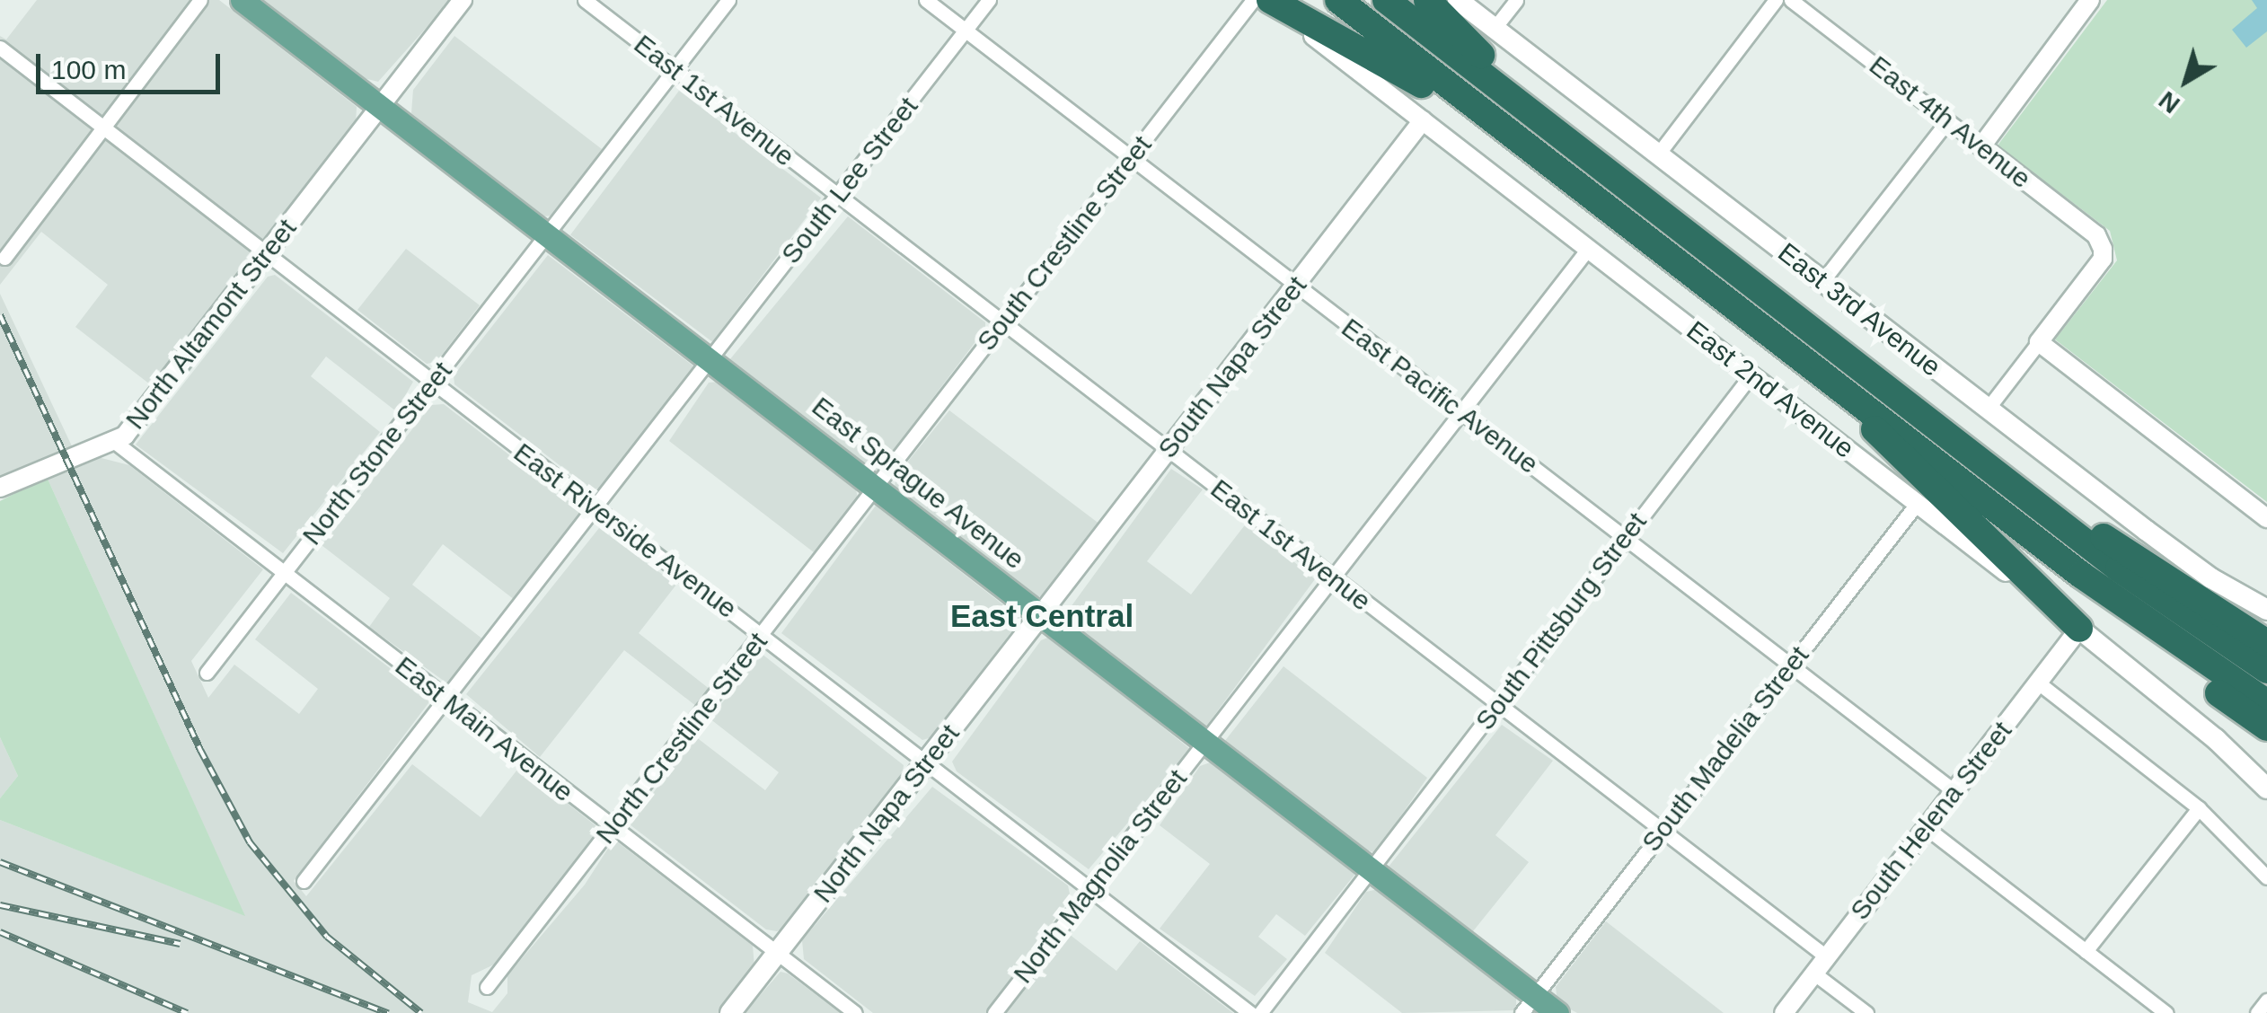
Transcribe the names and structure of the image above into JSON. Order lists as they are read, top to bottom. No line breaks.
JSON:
{"streets":{"main road":["East 3rd Avenue","East 2nd Avenue","East Sprague Avenue","North Napa Street"],"street":["East 1st Avenue","East 4th Avenue","South Lee Street","South Crestline Street","North Altamont Street","South Napa Street","East Pacific Avenue","North Stone Street","East Riverside Avenue","South Pittsburg Street","East Main Avenue","North Crestline Street","South Madelia Street","South Helena Street","North Magnolia Street"]},"crossings":[["East 1st Avenue","South Lee Street"],["East 1st Avenue","South Crestline Street"],["East 1st Avenue","South Napa Street"],["East 1st Avenue","North Stone Street"],["East 1st Avenue","South Pittsburg Street"],["East 1st Avenue","South Madelia Street"],["East 1st Avenue","South Helena Street"],["East 1st Avenue","North Magnolia Street"],["South Lee Street","East Pacific Avenue"],["South Lee Street","East Sprague Avenue"],["South Lee Street","East Riverside Avenue"],["South Lee Street","East Main Avenue"],["South Crestline Street","East Pacific Avenue"],["South Crestline Street","East Sprague Avenue"],["South Crestline Street","North Crestline Street"],["North Altamont Street","East Sprague Avenue"],["North Altamont Street","East Riverside Avenue"],["North Altamont Street","East Main Avenue"],["South Napa Street","East 2nd Avenue"],["South Napa Street","East Pacific Avenue"],["South Napa Street","East Sprague Avenue"],["South Napa Street","North Napa Street"],["East 2nd Avenue","South Pittsburg Street"],["East 2nd Avenue","South Madelia Street"],["East 2nd Avenue","South Helena Street"],["East 2nd Avenue","North Magnolia Street"],["East Pacific Avenue","South Pittsburg Street"],["East Pacific Avenue","South Madelia Street"],["East Pacific Avenue","South Helena Street"],["East Pacific Avenue","North Magnolia Street"],["North Stone Street","East Sprague Avenue"],["North Stone Street","East Riverside Avenue"],["North Stone Street","East Main Avenue"],["East Sprague Avenue","South Pittsburg Street"],["East Sprague Avenue","North Crestline Street"],["East Sprague Avenue","South Madelia Street"],["East Sprague Avenue","North Napa Street"],["East Sprague Avenue","North Magnolia Street"],["East Riverside Avenue","North Crestline Street"],["East Riverside Avenue","North Napa Street"],["East Riverside Avenue","North Magnolia Street"],["East Main Avenue","North Crestline Street"],["East Main Avenue","North Napa Street"]],"districts":["East Central"],"scale_bar":"100 m","north":"bottom left"}
